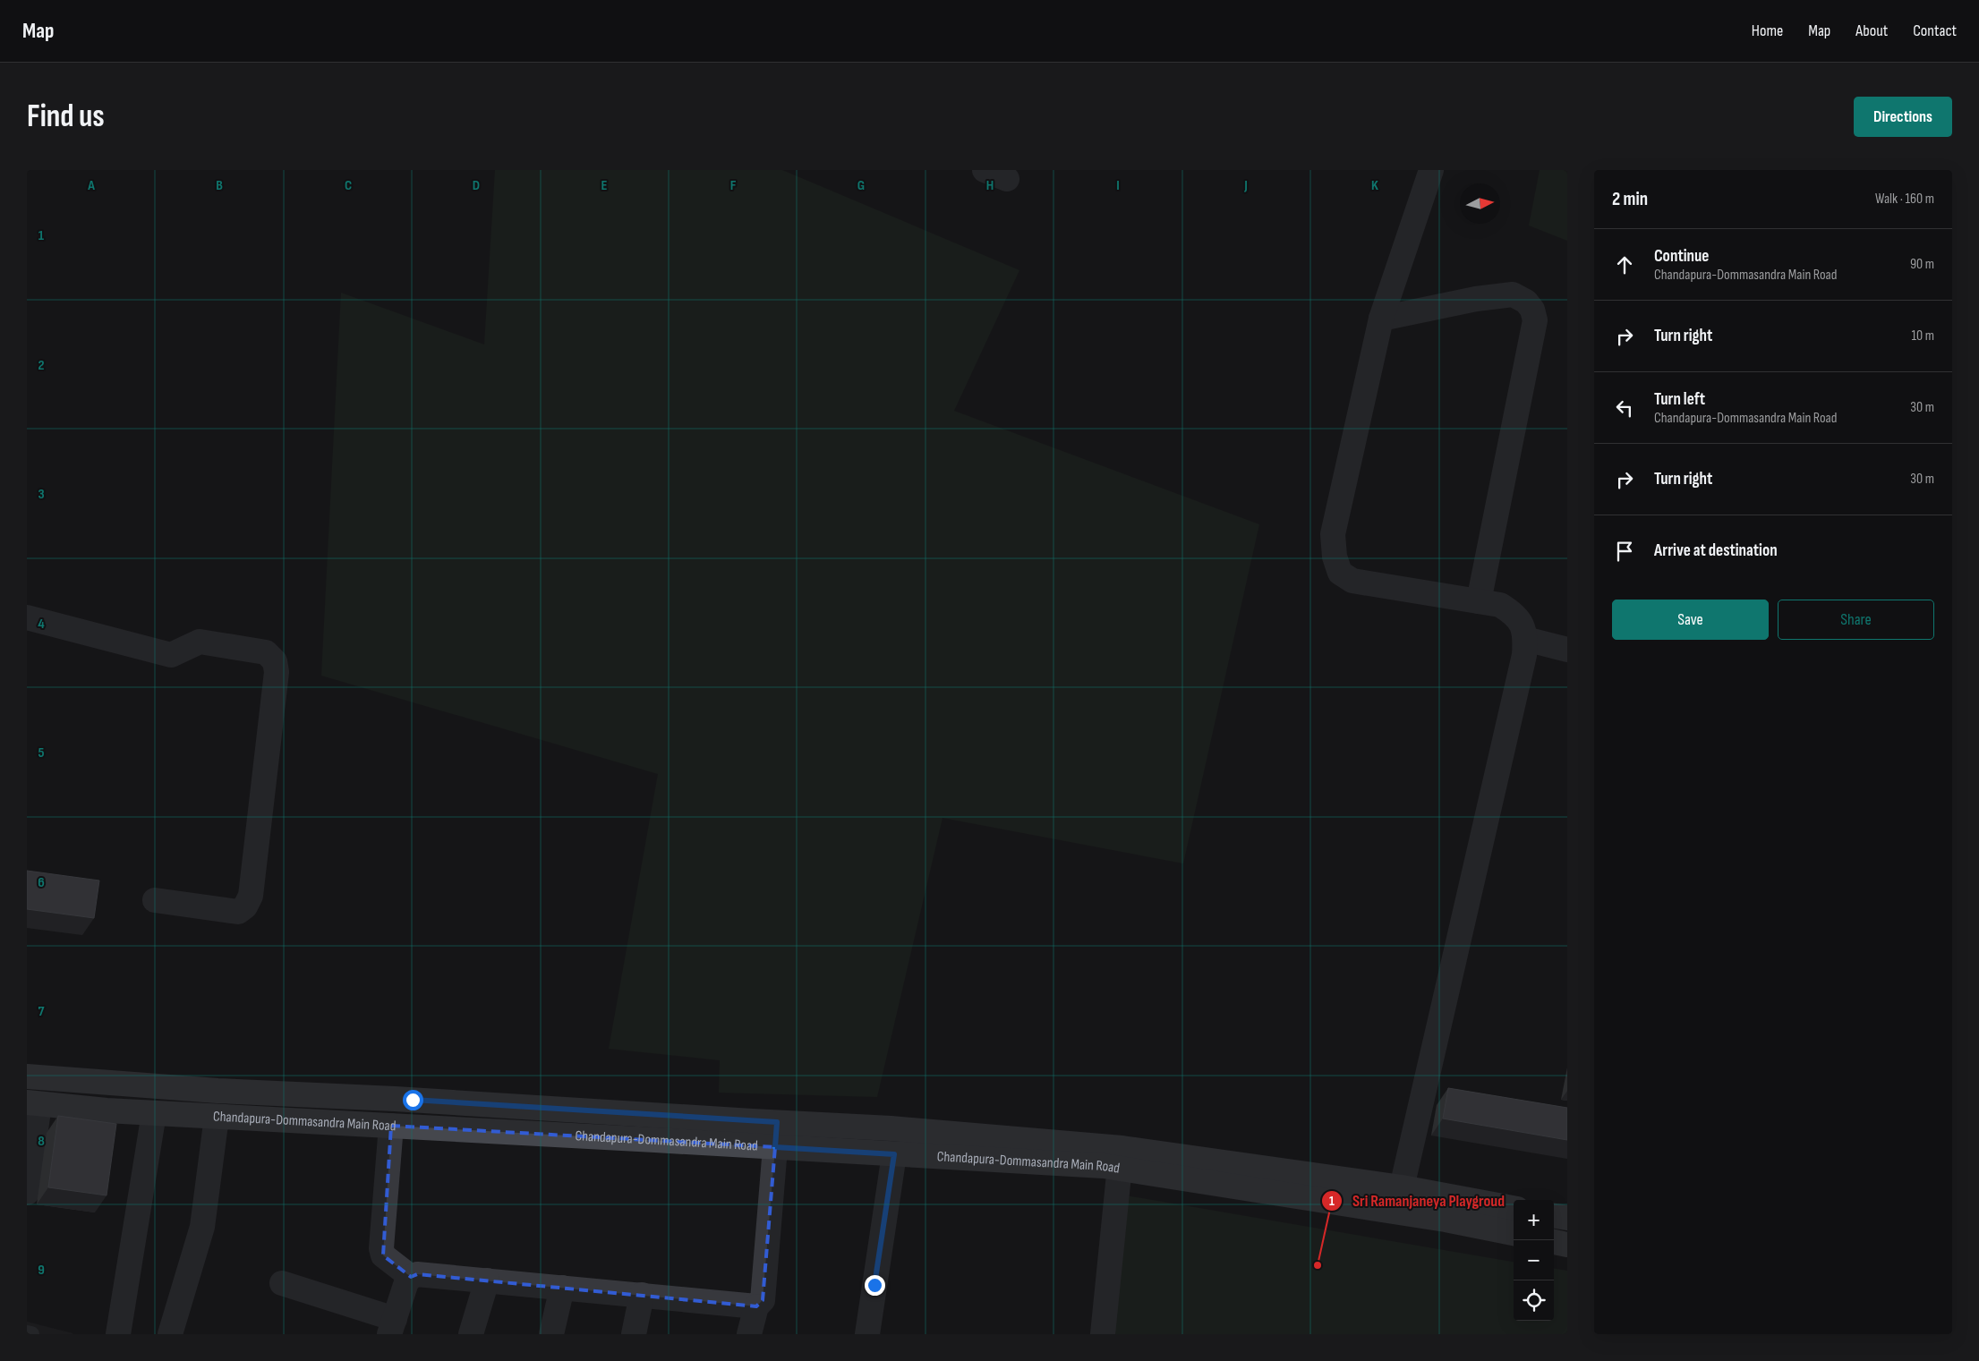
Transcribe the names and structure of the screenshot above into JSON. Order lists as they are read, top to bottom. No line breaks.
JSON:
{"streets":{"main road":["Chandapura-Dommasandra Main Road"]},"places":["Sri Ramanjaneya Playgroud"],"north":"right","page":{"header":"Map","nav":["Home","Map","About","Contact"],"buttons":["Directions",["Save","Share"]],"title":"Find us","heading":["2 min","Walk · 160 m"],"list":[["Continue","Chandapura-Dommasandra Main Road","90 m"],["Turn right","10 m"],["Turn left","Chandapura-Dommasandra Main Road","30 m"],["Turn right","30 m"],"Arrive at destination"],"map_buttons":["+","−"]},"grid":{"columns":["A","B","C","D","E","F","G","H","I","J","K"],"rows":["1","2","3","4","5","6","7","8","9"]}}
